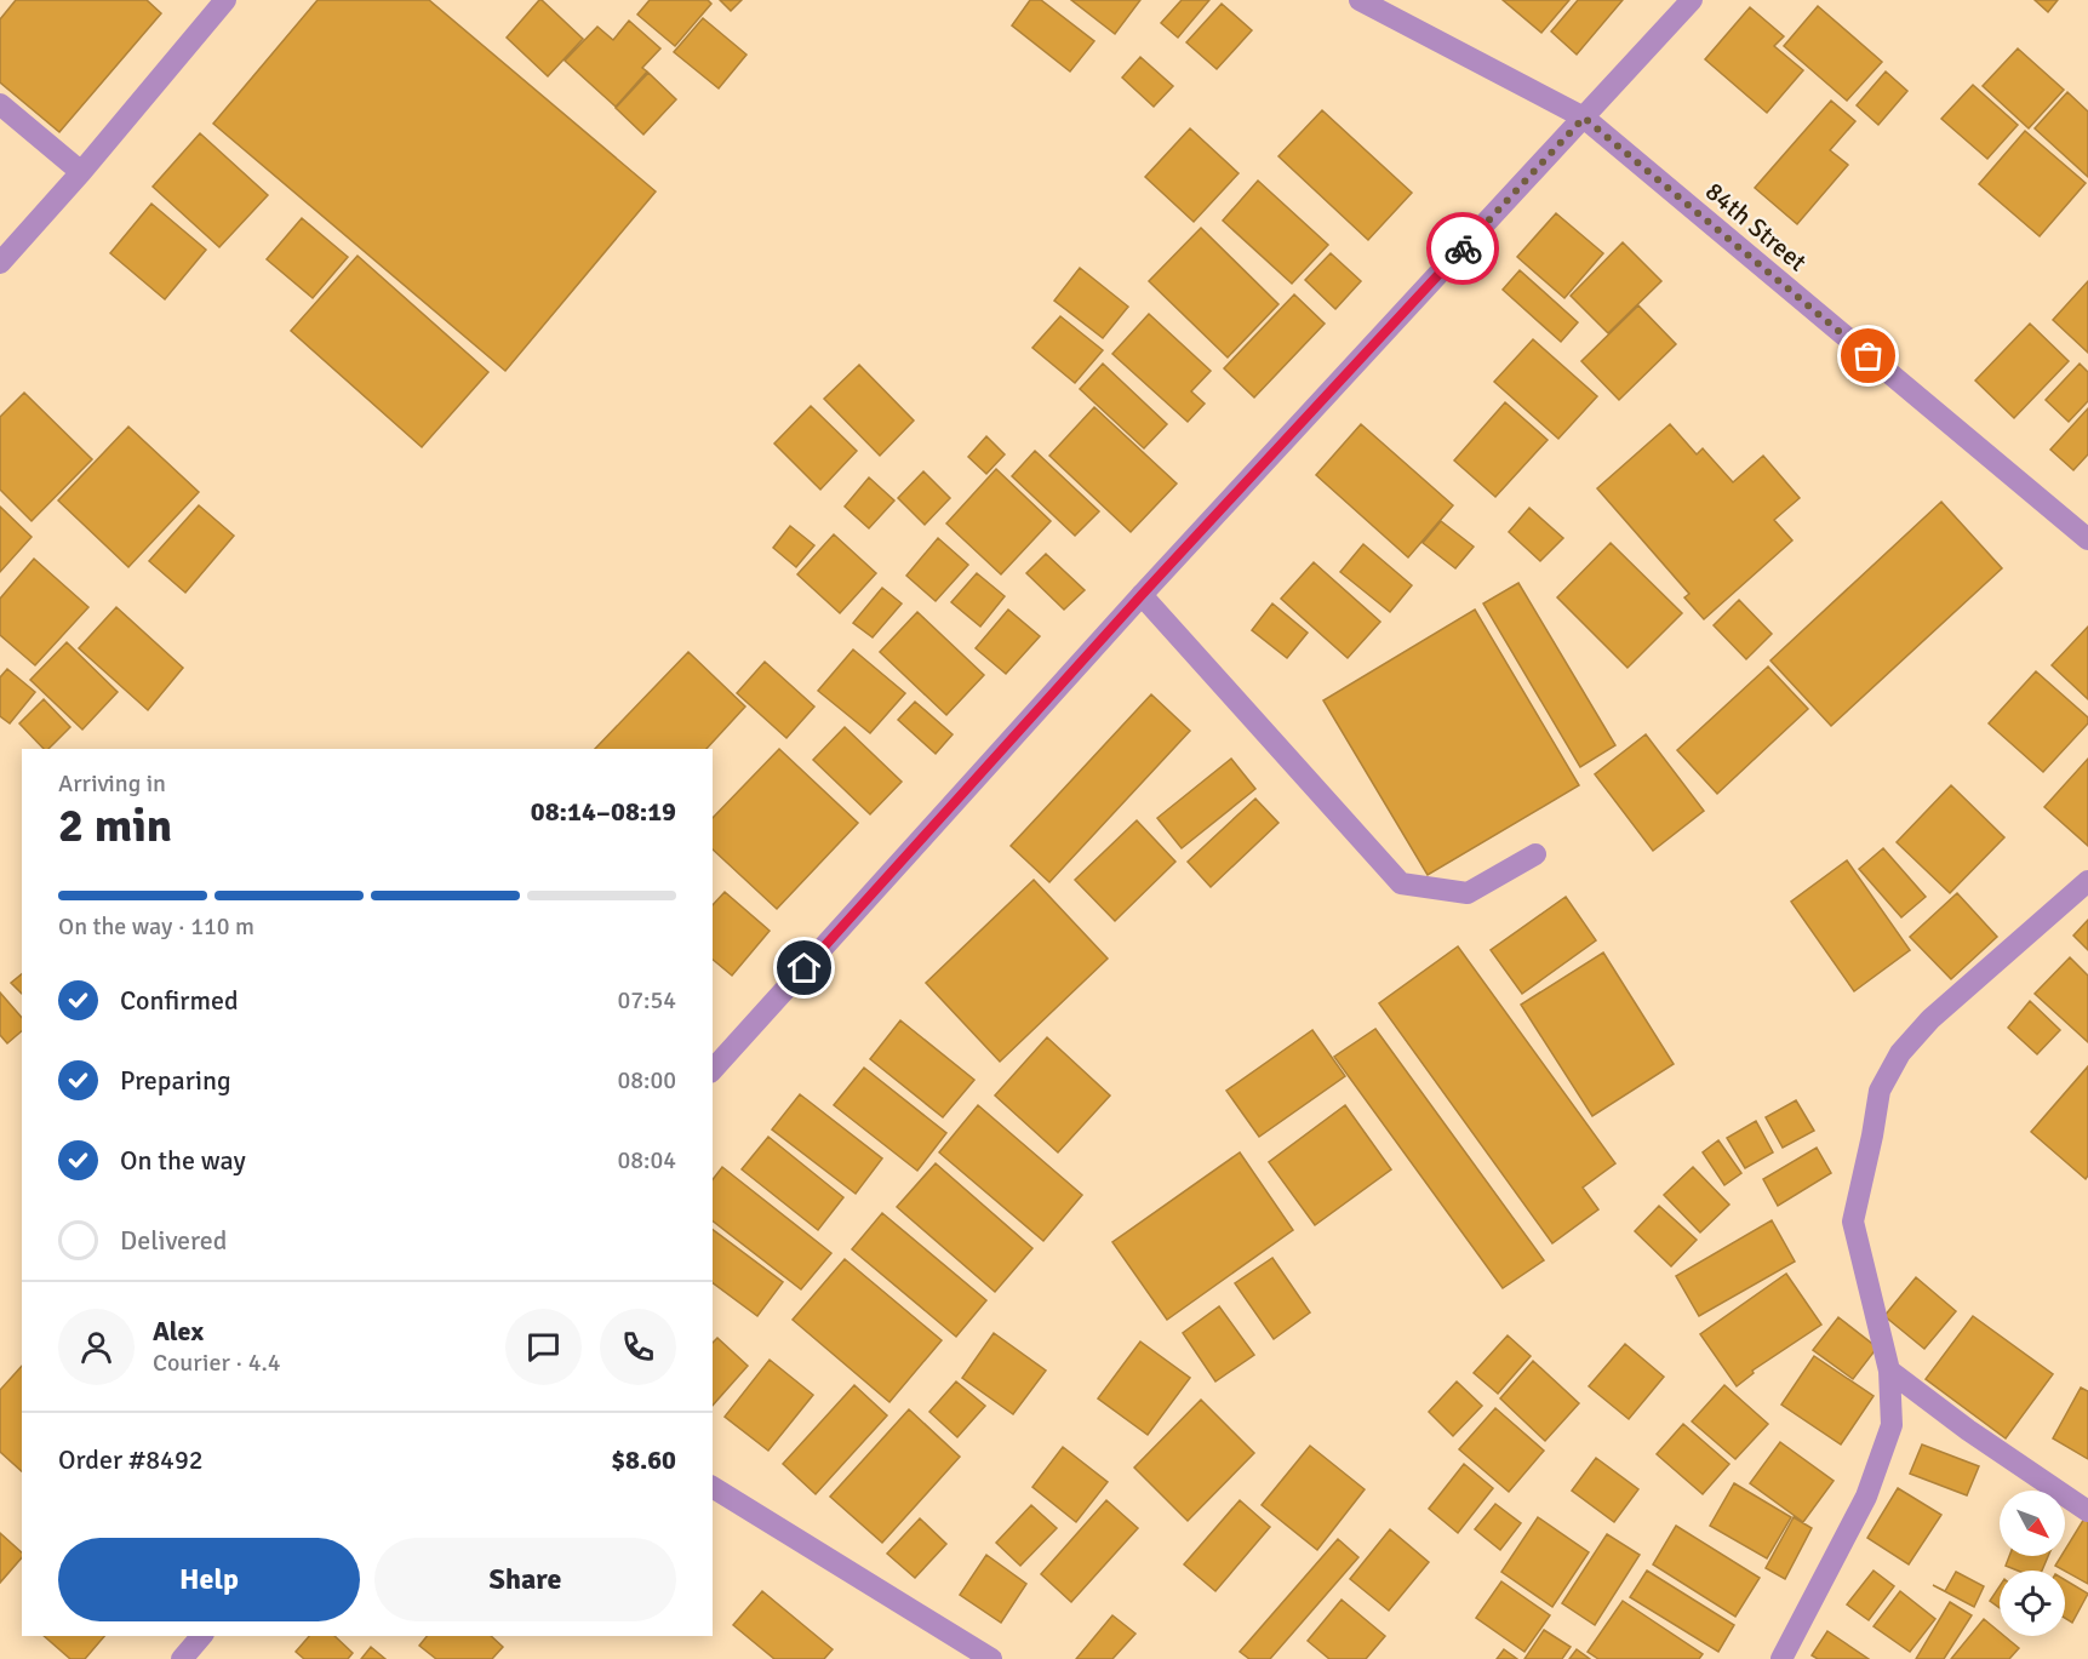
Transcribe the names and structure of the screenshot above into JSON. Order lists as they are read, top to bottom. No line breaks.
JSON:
{"streets":{"street":["84th Street"]},"north":"bottom right","page":{"heading":["2 min","Arriving in","08:14–08:19"],"panel":["Alex","Courier · 4.4","Order #8492","$8.60"],"bar":"On the way · 110 m","list":[["Confirmed","07:54"],["Preparing","08:00"],["On the way","08:04"],"Delivered"],"buttons":["Help","Share"]}}
